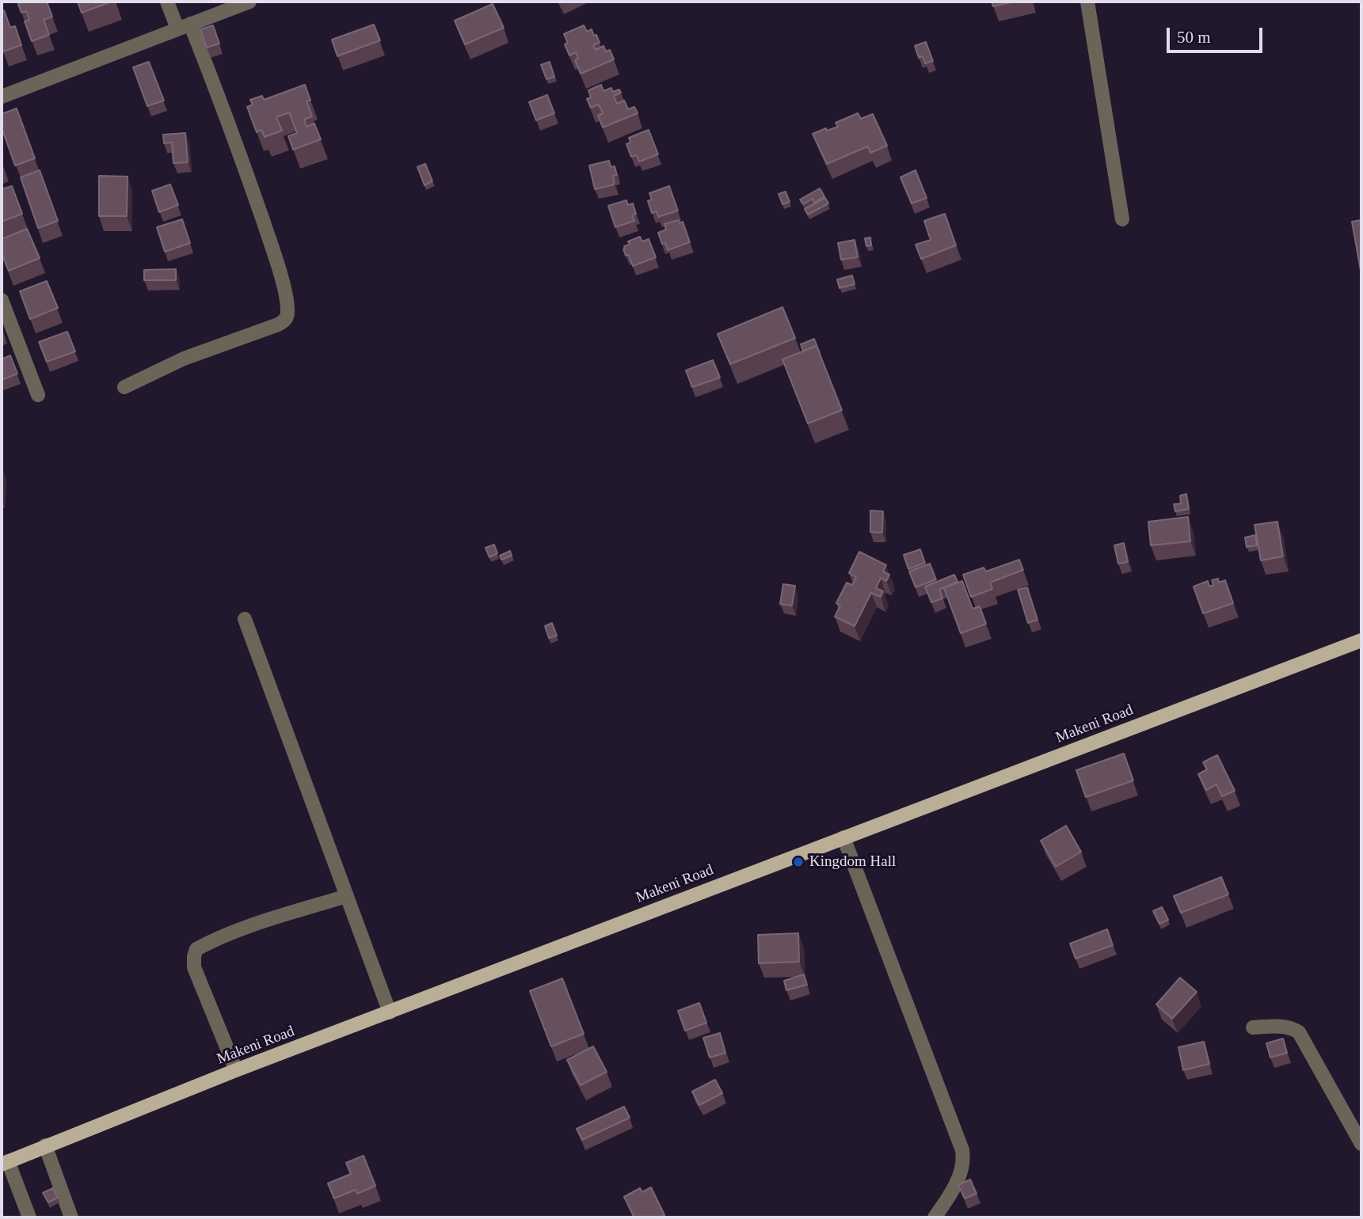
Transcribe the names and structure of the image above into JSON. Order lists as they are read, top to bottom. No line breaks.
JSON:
{"streets":{"main road":["Makeni Road"]},"places":["Kingdom Hall"],"scale_bar":"50 m"}
